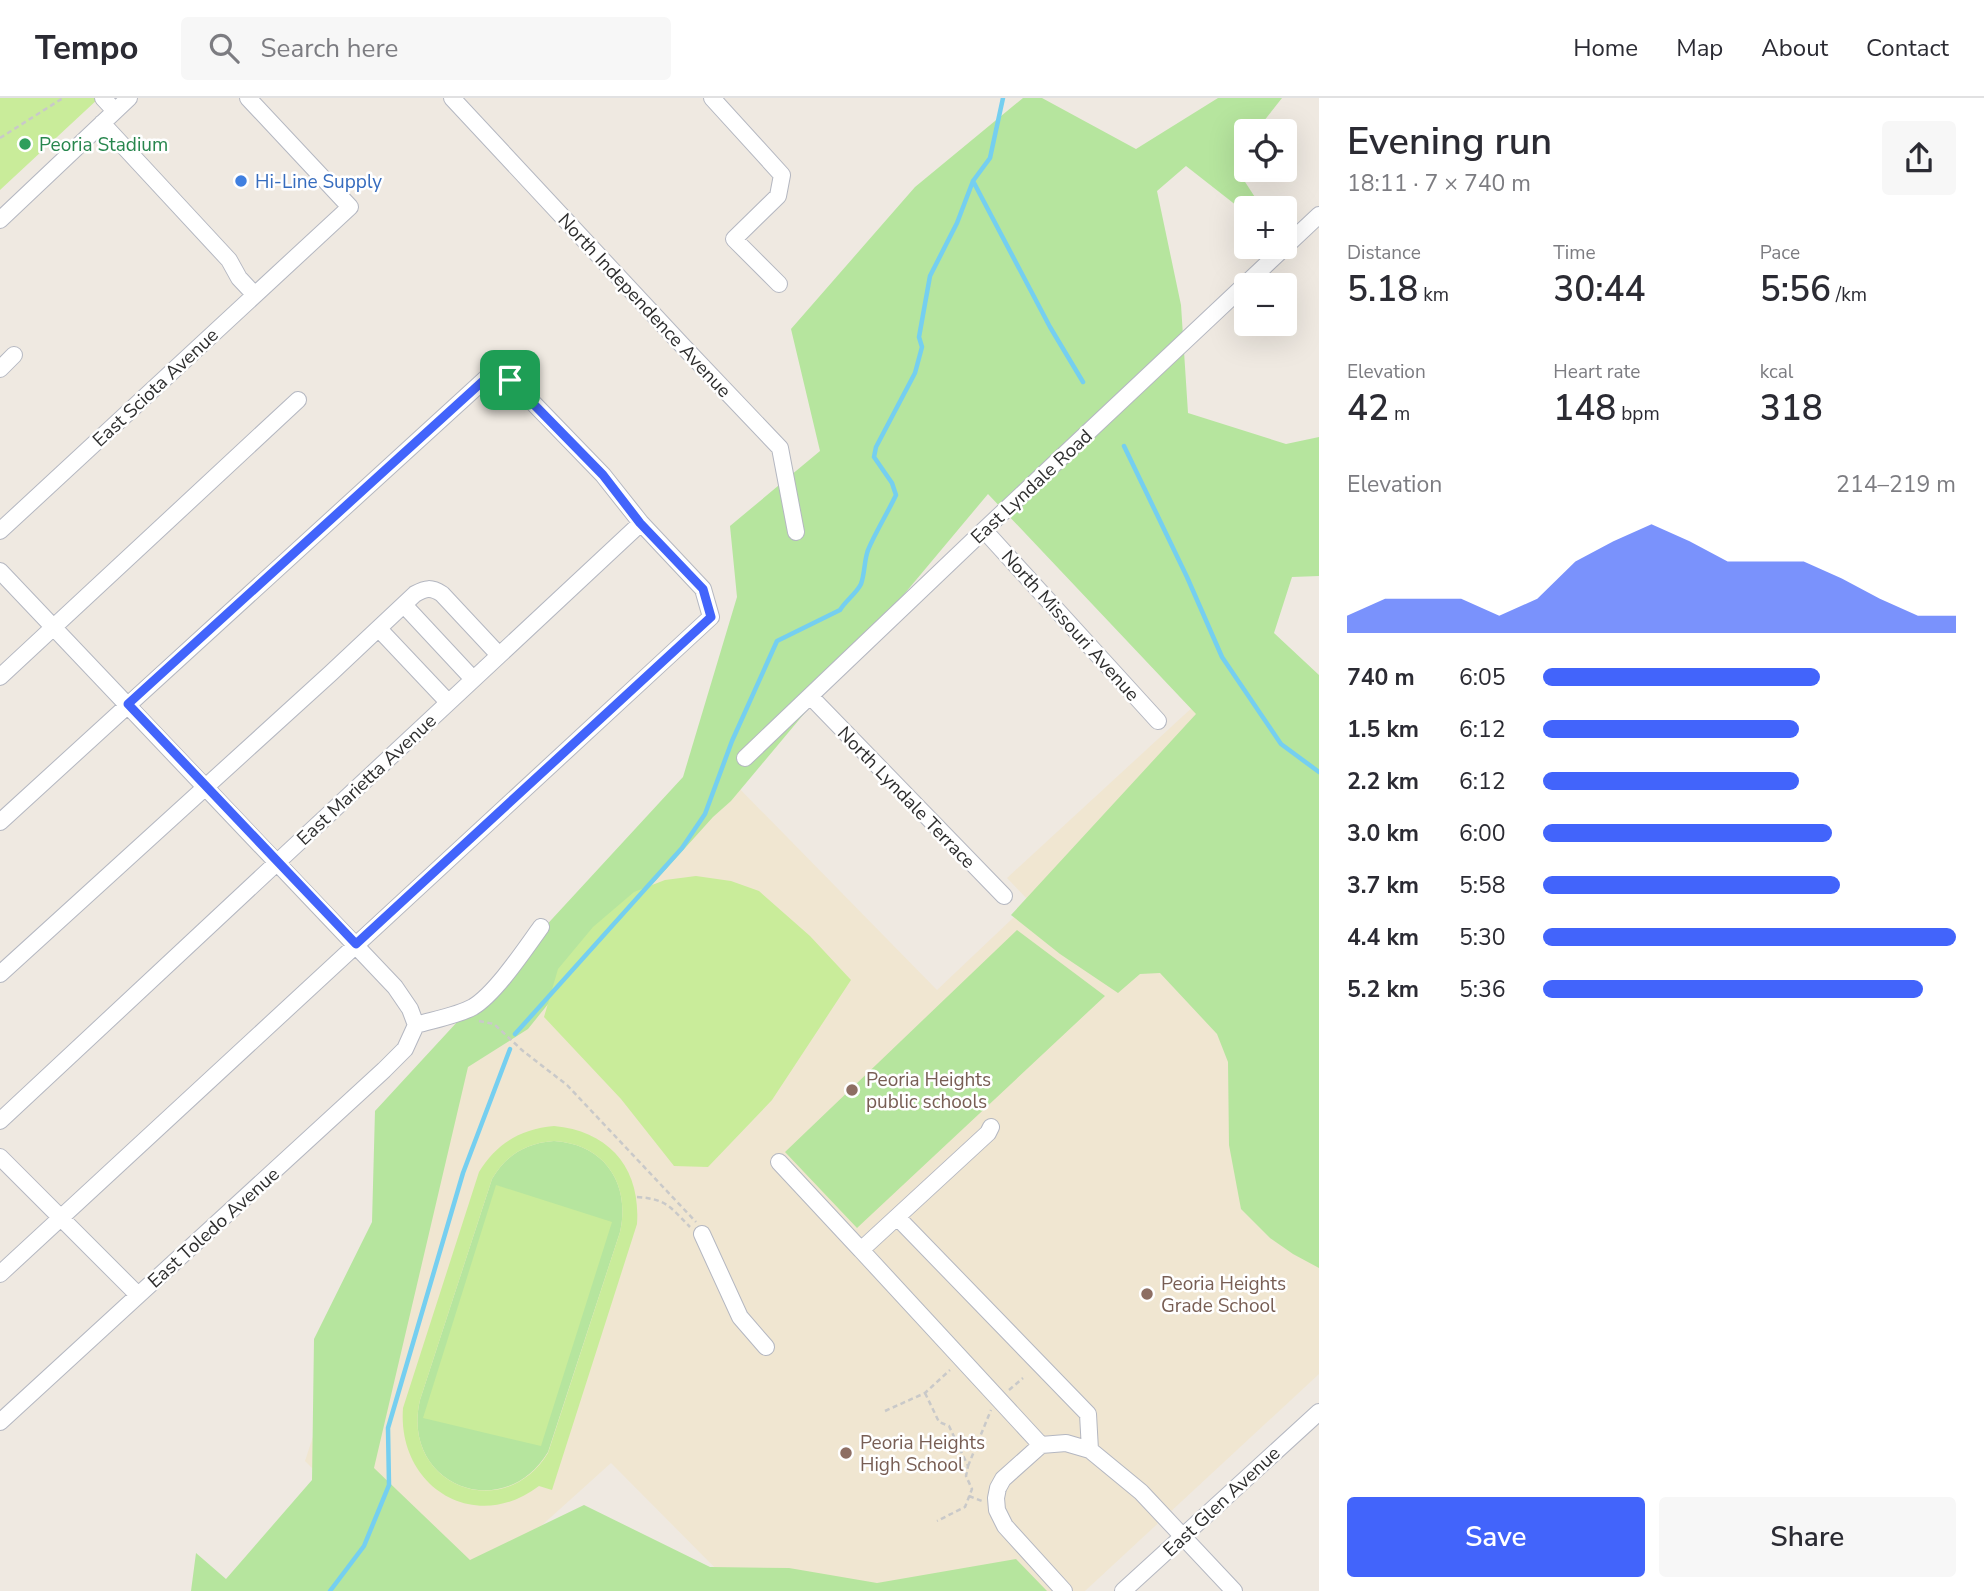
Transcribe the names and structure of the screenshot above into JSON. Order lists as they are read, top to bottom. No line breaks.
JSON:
{"streets":{"street":["North Independence Avenue","East Sciota Avenue","East Lyndale Road","North Missouri Avenue","East Marietta Avenue","North Lyndale Terrace","East Toledo Avenue","East Glen Avenue"]},"crossings":[["East Lyndale Road","North Missouri Avenue"],["East Lyndale Road","North Lyndale Terrace"]],"places":["Peoria Stadium","Hi-Line Supply","Peoria Heights public schools","Peoria Heights Grade School","Peoria Heights High School"],"page":{"header":"Tempo","search":"Search here","nav":["Home","Map","About","Contact"],"heading":["Evening run","18:11 · 7 × 740 m"],"map_buttons":["+","−"],"stats":[["Distance","5.18 km"],["Time","30:44"],["Pace","5:56 /km"],["Elevation","42 m"],["Heart rate","148 bpm"],["kcal","318"]],"chart":["Elevation","214–219 m"],"list":[{"name":"740 m","note":"6:05"},{"name":"1.5 km","note":"6:12"},{"name":"2.2 km","note":"6:12"},{"name":"3.0 km","note":"6:00"},{"name":"3.7 km","note":"5:58"},{"name":"4.4 km","note":"5:30"},{"name":"5.2 km","note":"5:36"}],"buttons":["Save","Share"]}}
